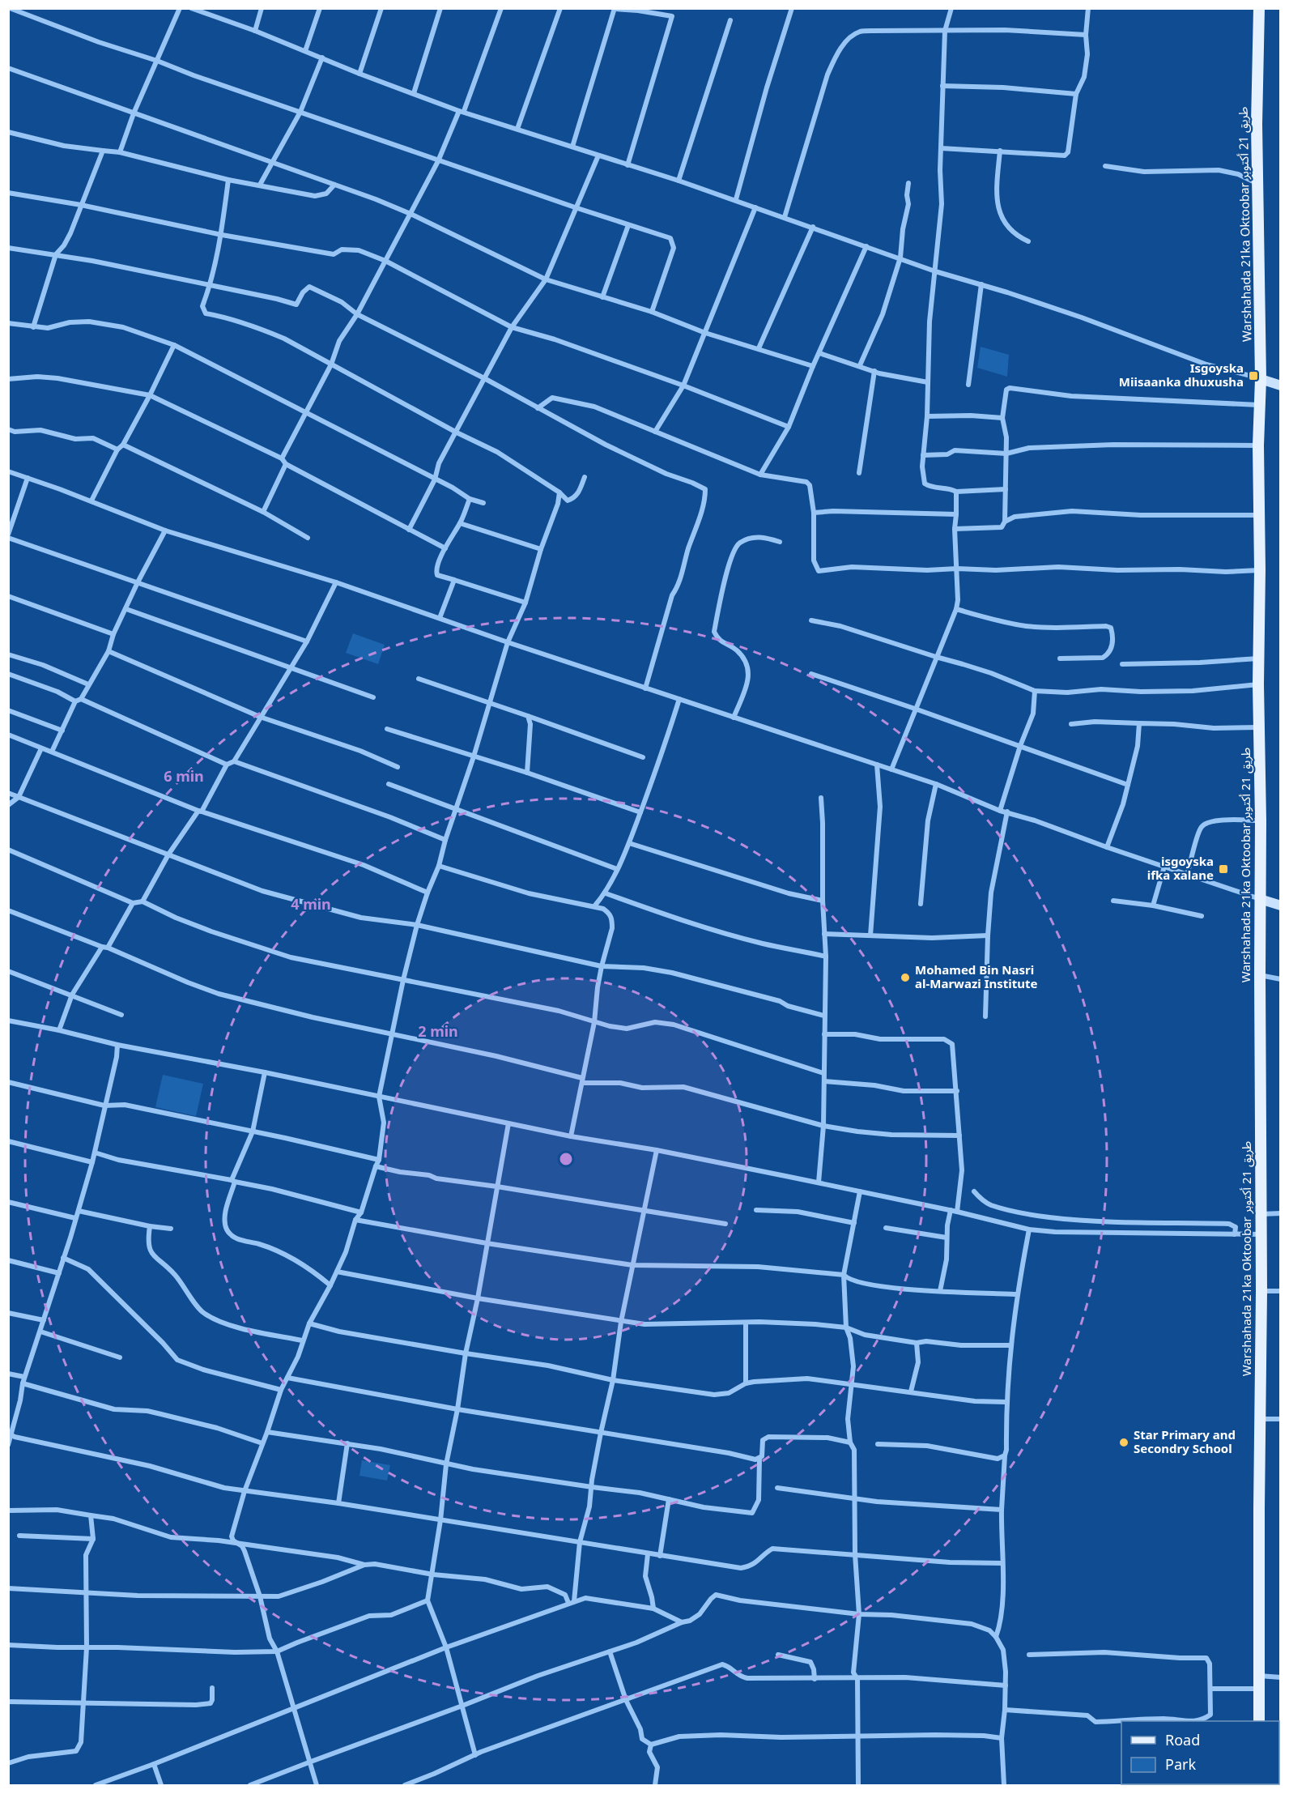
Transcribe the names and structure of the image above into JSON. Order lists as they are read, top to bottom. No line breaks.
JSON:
{"streets":{"main road":["Warshahada 21ka Oktoobar طريق 21 أكتوبر"]},"places":{"transit":["Isgoyska Miisaanka dhuxusha","isgoyska ifka xalane"],"other":["Mohamed Bin Nasri al-Marwazi Institute","Star Primary and Secondry School"]},"legend":["Road","Park"],"rings":["6 min","4 min","2 min"]}
